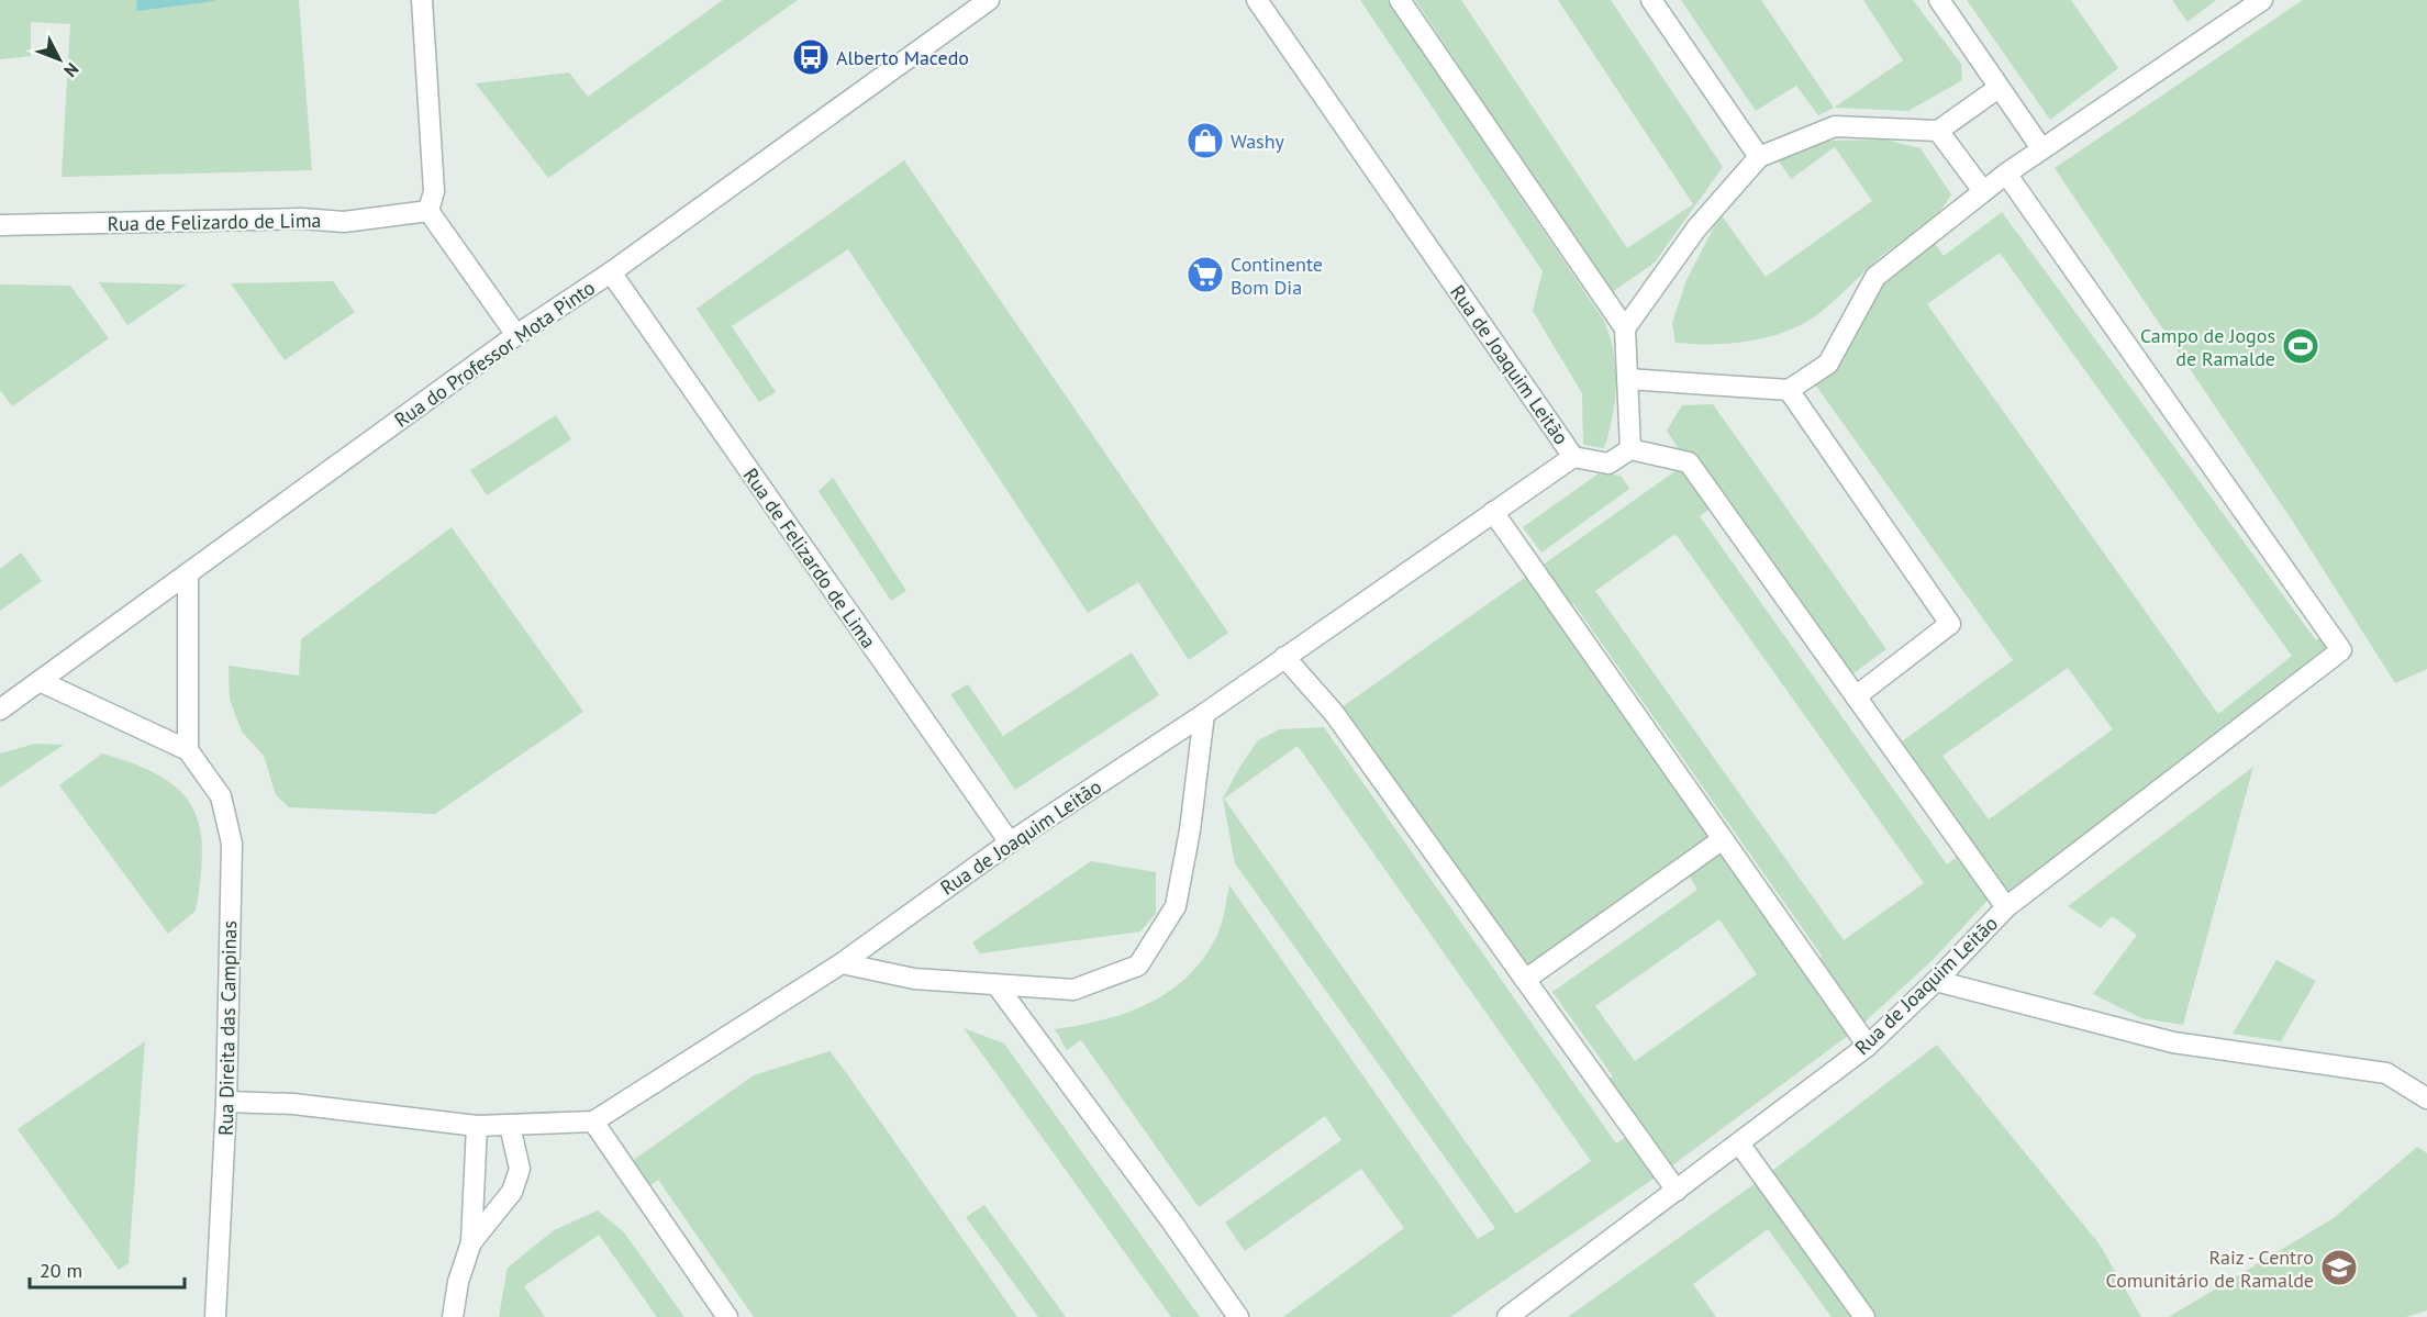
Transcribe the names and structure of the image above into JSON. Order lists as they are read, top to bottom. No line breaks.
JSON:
{"streets":{"street":["Rua de Felizardo de Lima","Rua do Professor Mota Pinto","Rua de Joaquim Leitão","Rua Direita das Campinas"]},"crossings":[["Rua de Felizardo de Lima","Rua do Professor Mota Pinto"],["Rua de Felizardo de Lima","Rua de Joaquim Leitão"],["Rua do Professor Mota Pinto","Rua Direita das Campinas"]],"places":{"bus stop":["Alberto Macedo"],"shop":["Washy"],"supermarket":["Continente Bom Dia"],"sports":["Campo de Jogos de Ramalde"],"school or university":["Raiz - Centro Comunitário de Ramalde"]},"scale_bar":"20 m","north":"bottom right"}
